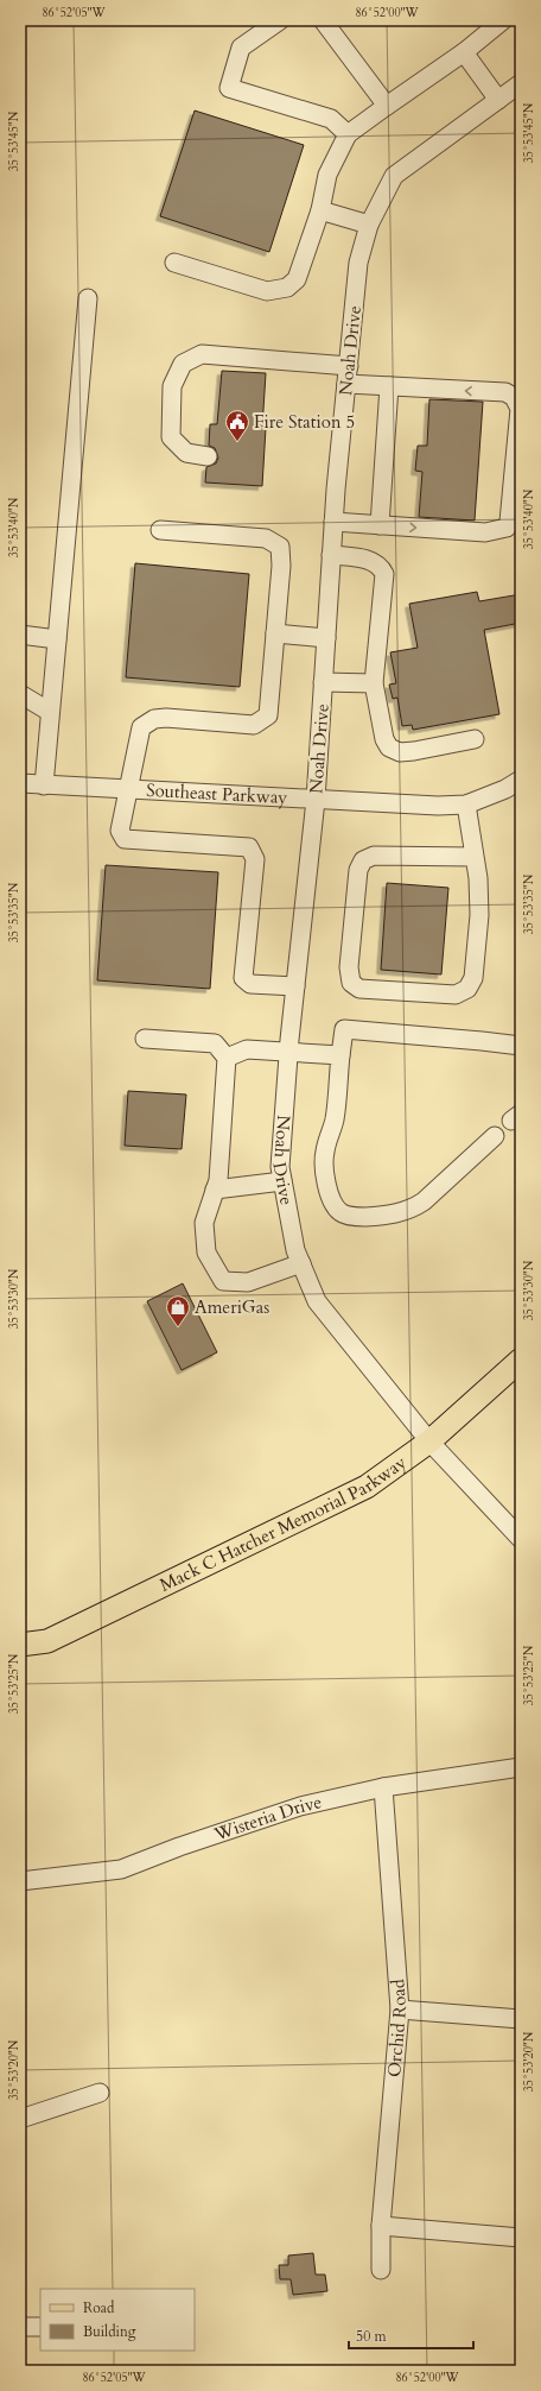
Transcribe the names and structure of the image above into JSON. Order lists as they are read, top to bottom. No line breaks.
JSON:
{"streets":{"main road":["Mack C Hatcher Memorial Parkway"],"street":["Noah Drive","Southeast Parkway","Wisteria Drive","Orchid Road"]},"crossings":[["Noah Drive","Southeast Parkway"],["Noah Drive","Mack C Hatcher Memorial Parkway"],["Wisteria Drive","Orchid Road"]],"places":{"public building":["Fire Station 5"],"shop":["AmeriGas"]},"legend":["Road","Building"],"scale_bar":"50 m","coordinates":["86°52'05\"W","86°52'00\"W","35°53'45\"N","35°53'40\"N","35°53'35\"N","35°53'30\"N","35°53'25\"N","35°53'20\"N"]}
